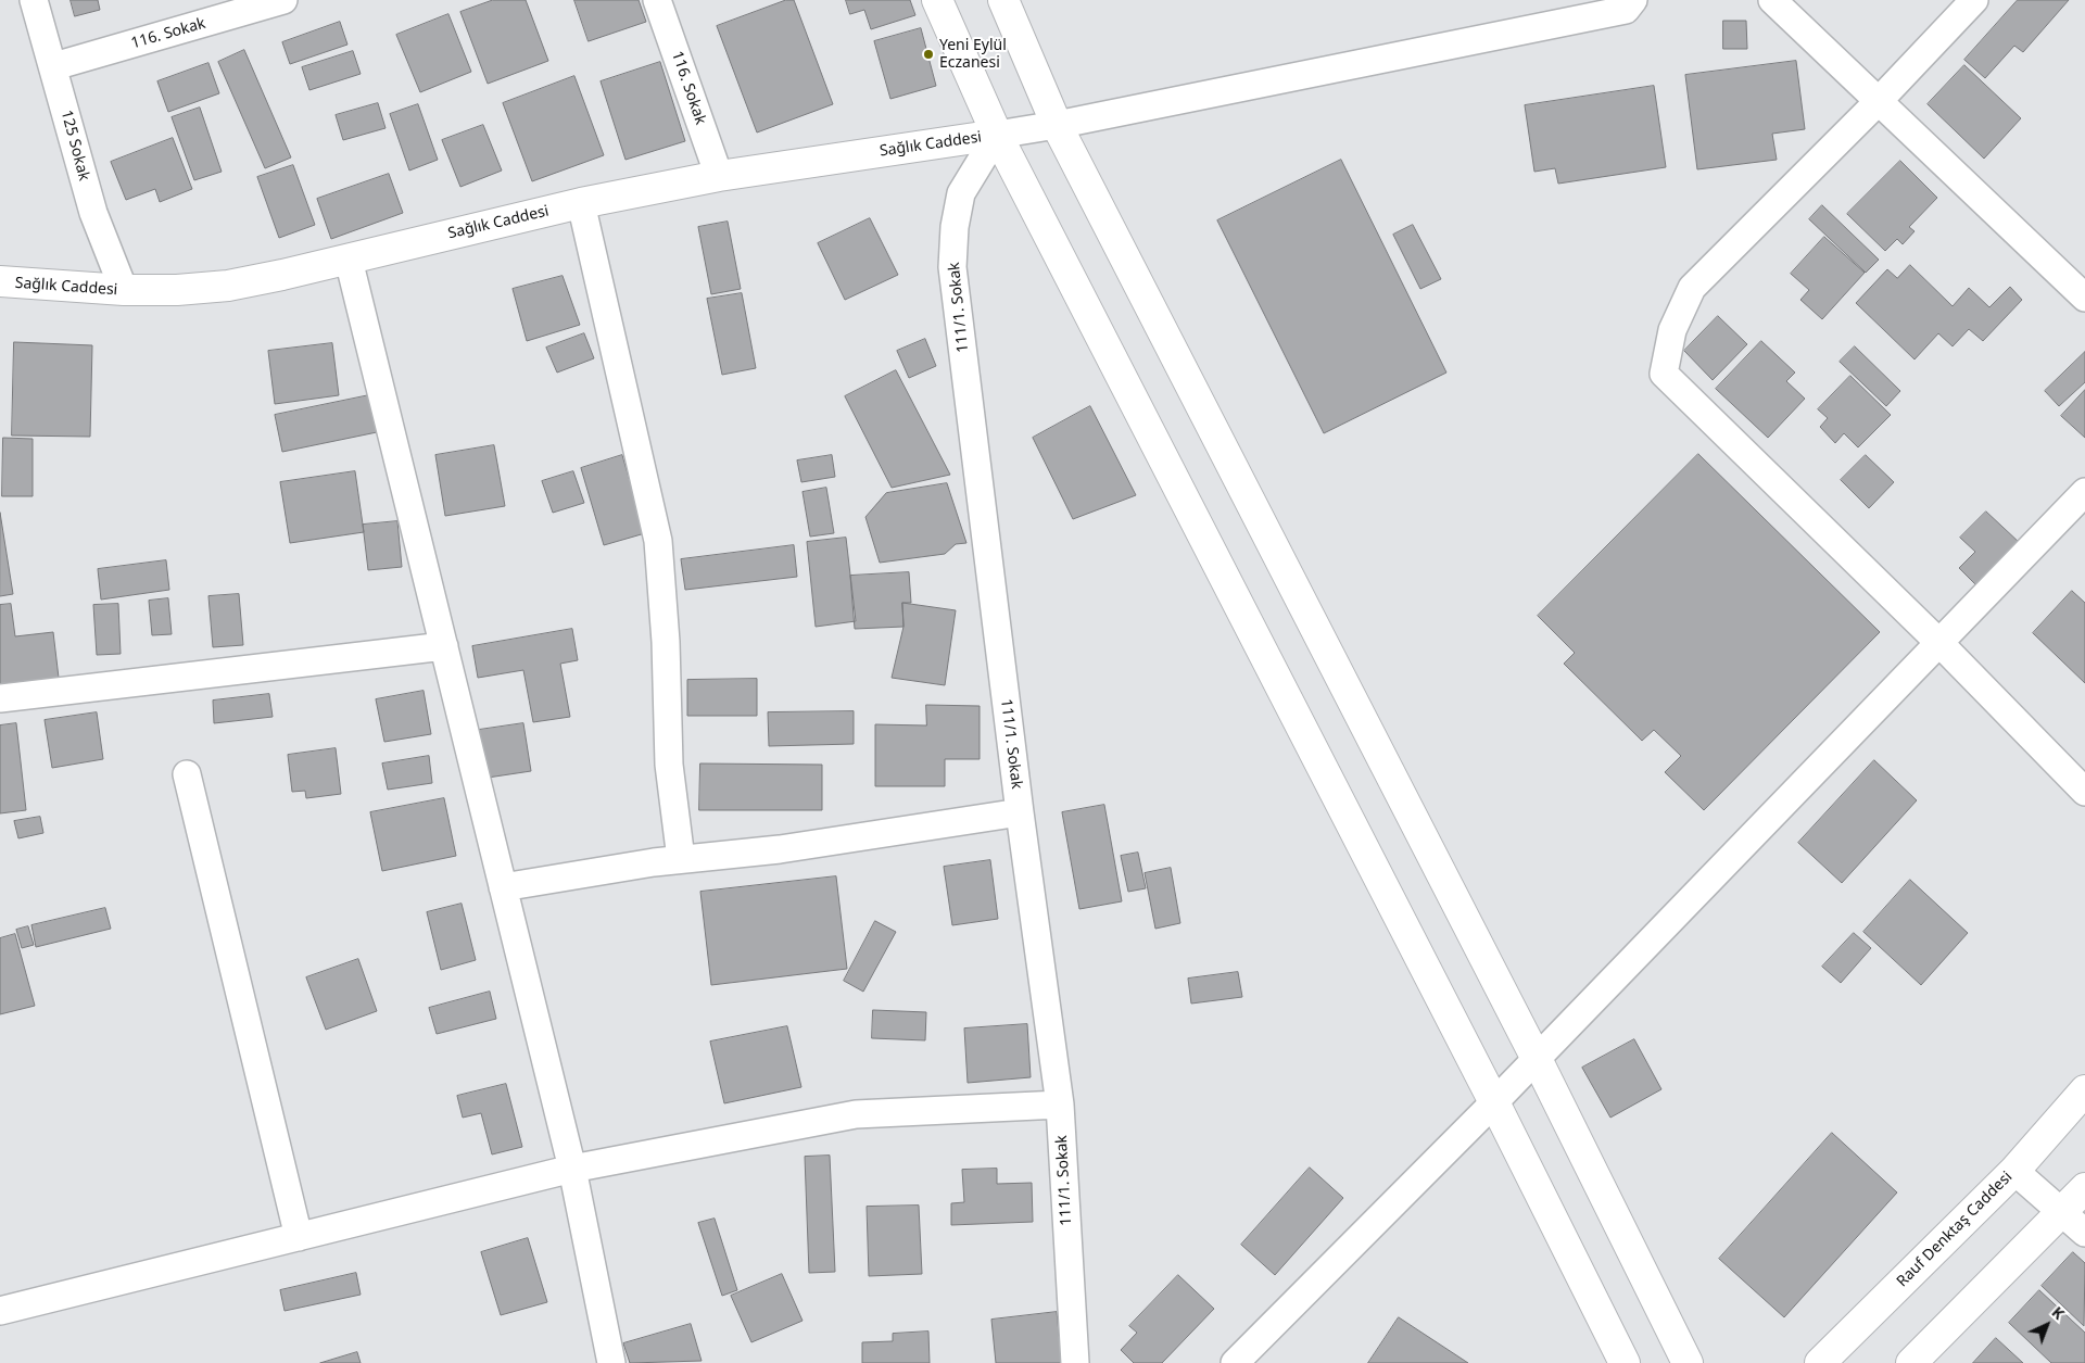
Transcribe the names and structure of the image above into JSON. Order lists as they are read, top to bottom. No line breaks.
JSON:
{"streets":{"street":["116. Sokak","Sağlık Caddesi","125 Sokak","111/1. Sokak","Rauf Denktaş Caddesi"]},"crossings":[["116. Sokak","Sağlık Caddesi"],["116. Sokak","125 Sokak"],["Sağlık Caddesi","125 Sokak"],["Sağlık Caddesi","111/1. Sokak"]],"places":["Yeni Eylül Eczanesi"],"north":"top right"}
